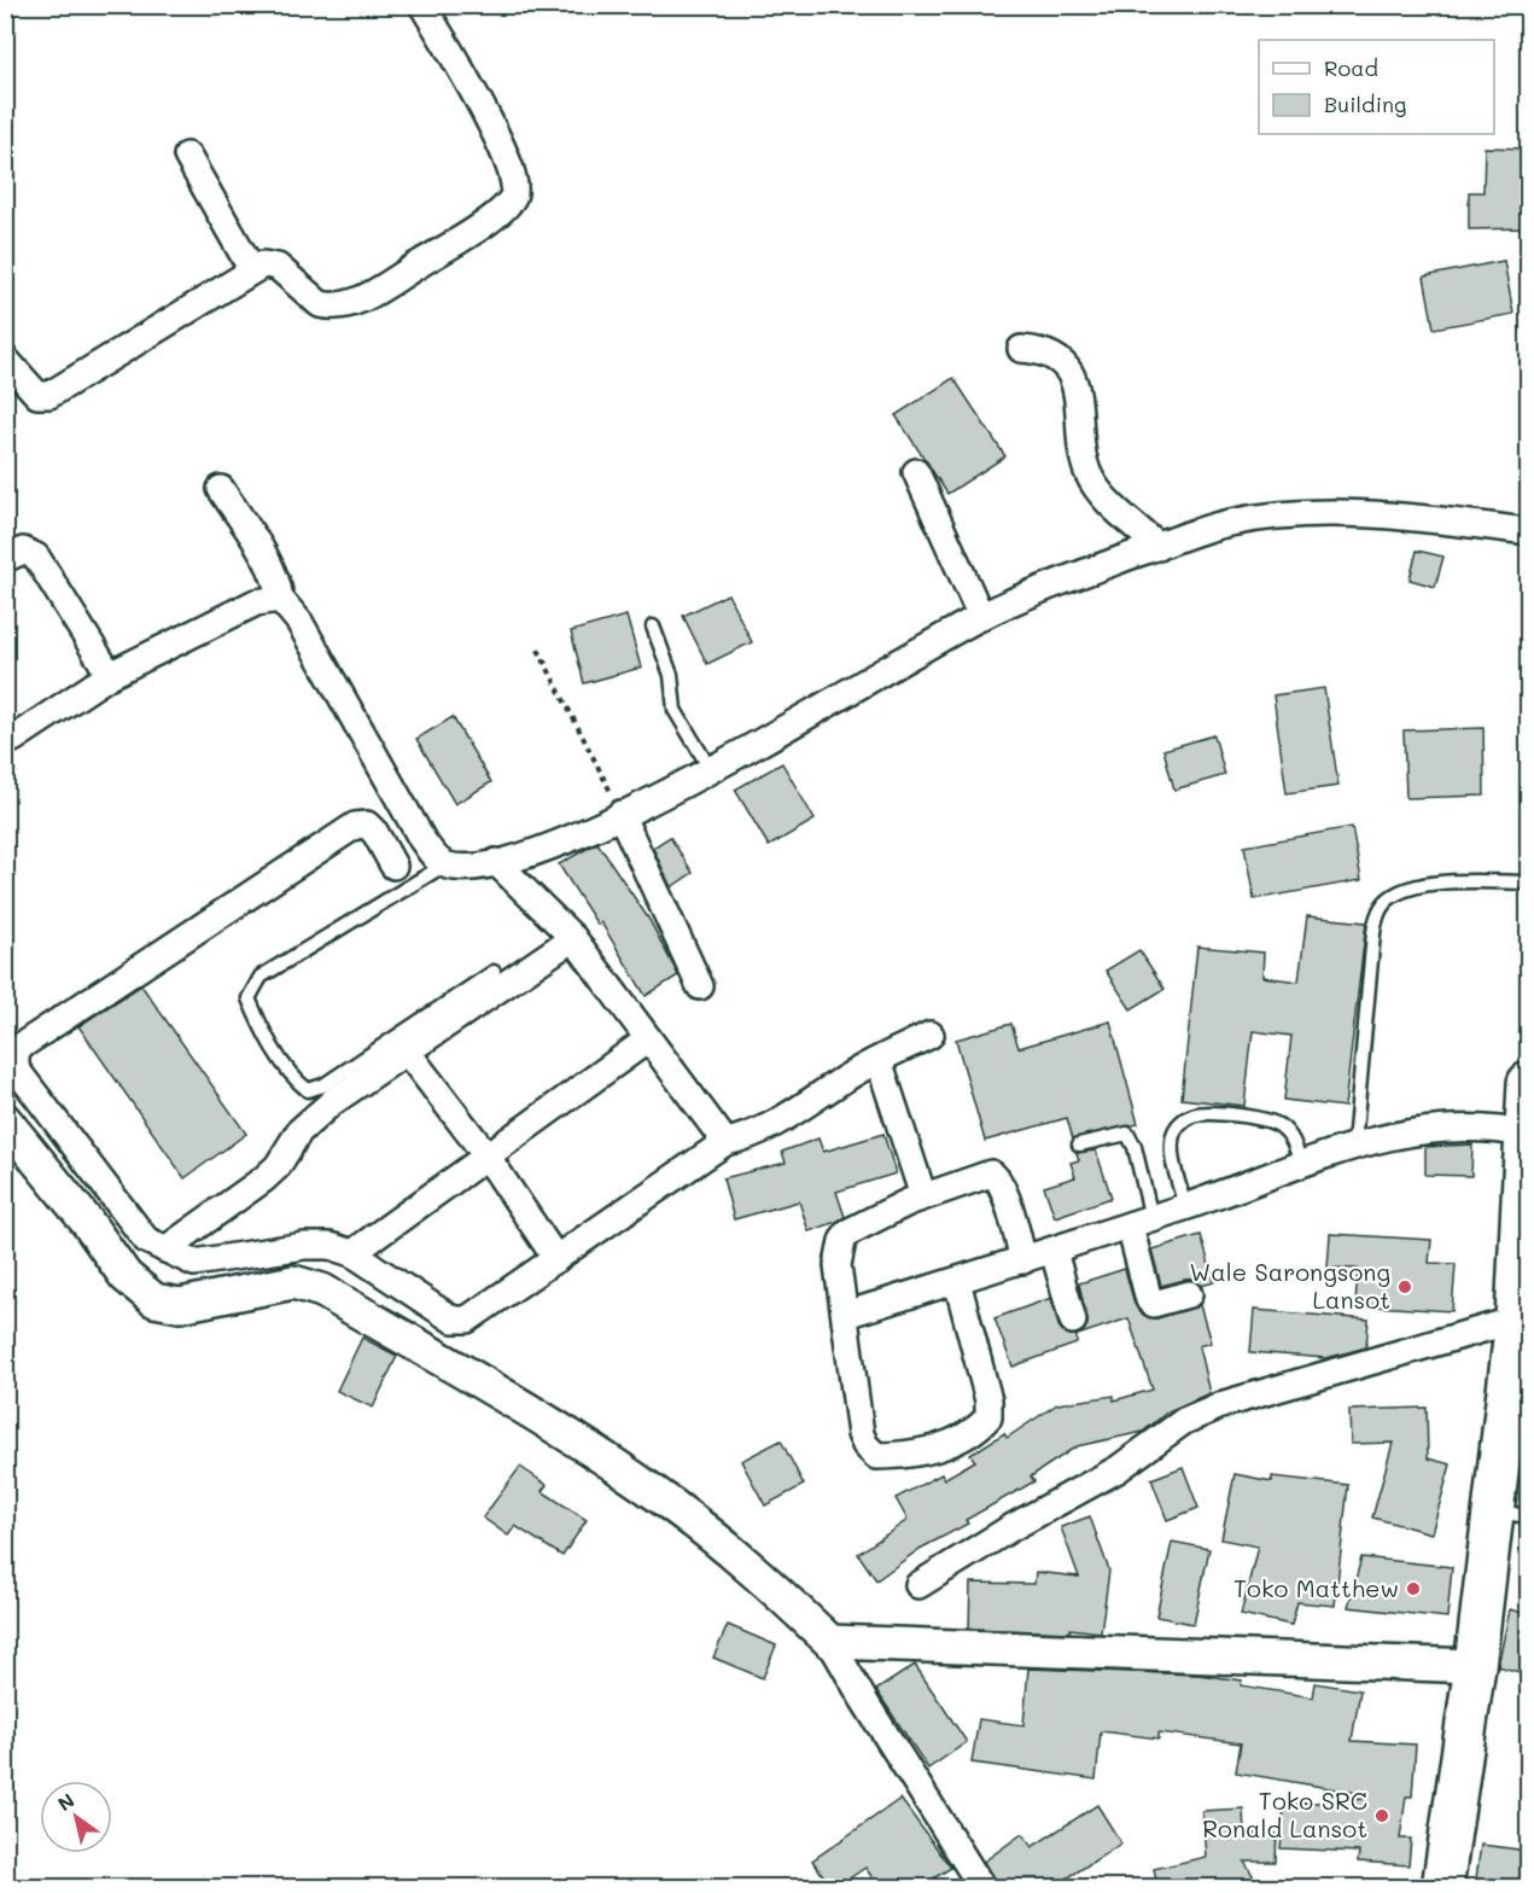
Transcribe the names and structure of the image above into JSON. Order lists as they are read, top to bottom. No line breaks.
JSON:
{"places":["Wale Sarongsong Lansot","Toko Matthew","Toko SRC Ronald Lansot"],"legend":["Road","Building"],"north":"top left"}
